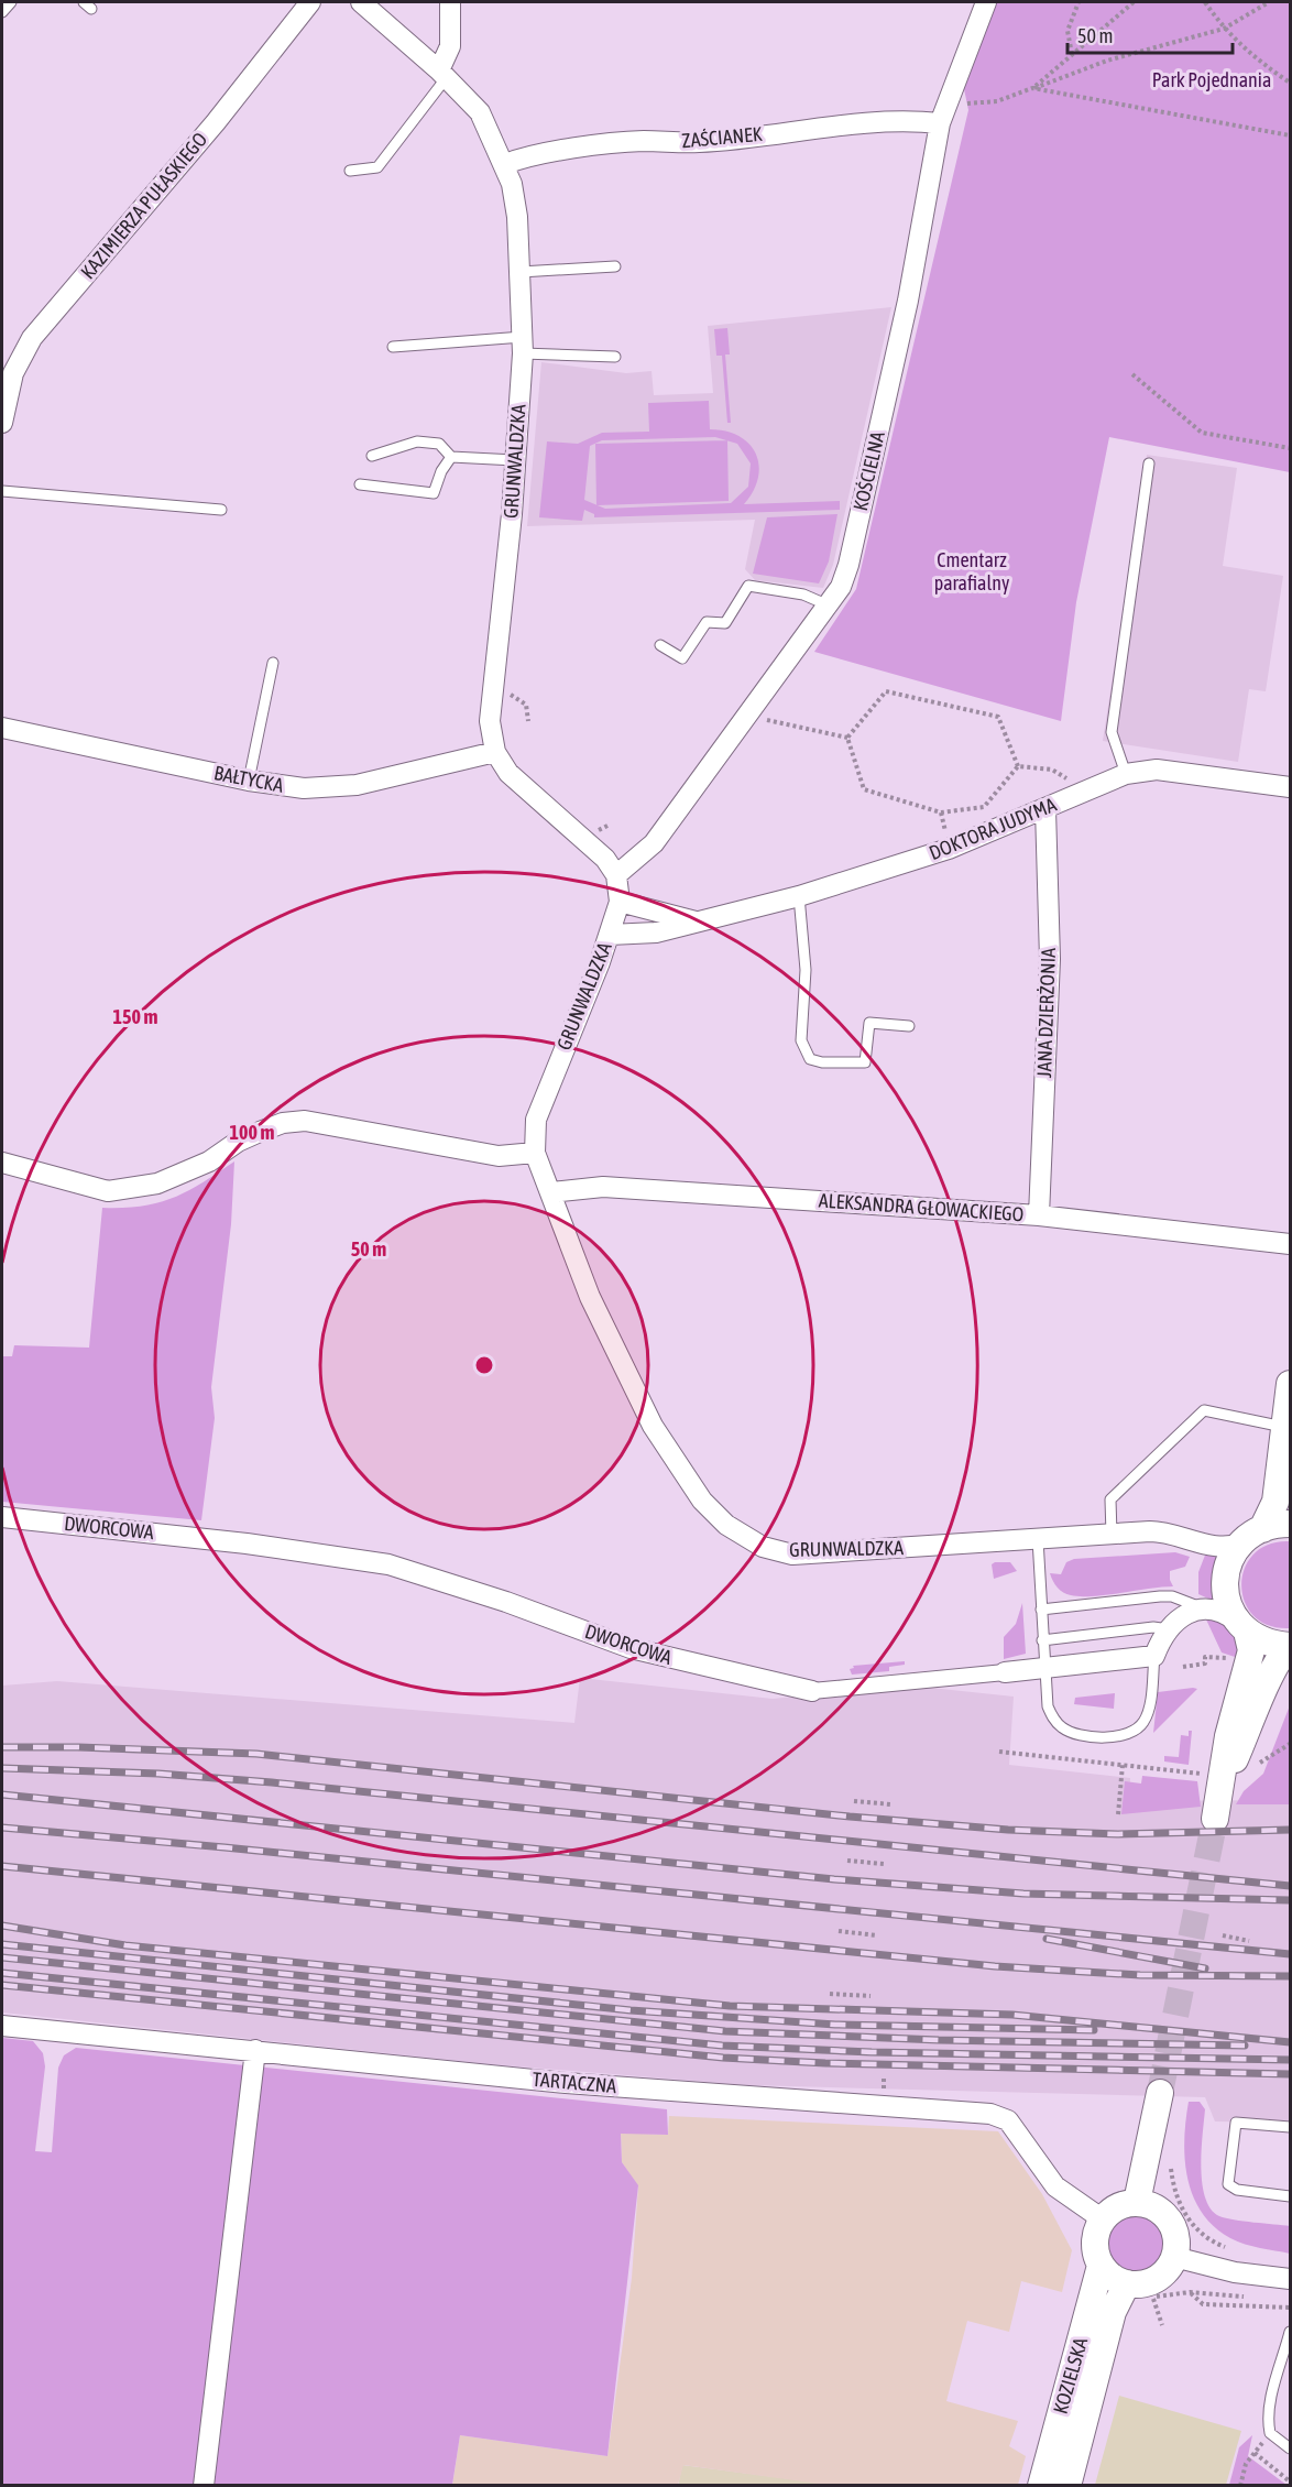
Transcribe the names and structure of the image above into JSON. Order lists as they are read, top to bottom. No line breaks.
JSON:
{"streets":{"main road":["KOZIELSKA"],"street":["ZAŚCIANEK","KAZIMIERZA PUŁASKIEGO","GRUNWALDZKA","KOŚCIELNA","BAŁTYCKA","DOKTORA JUDYMA","JANA DZIERŻONIA","ALEKSANDRA GŁOWACKIEGO","DWORCOWA","TARTACZNA"]},"crossings":[["ZAŚCIANEK","GRUNWALDZKA"],["ZAŚCIANEK","KOŚCIELNA"],["GRUNWALDZKA","KOŚCIELNA"],["GRUNWALDZKA","BAŁTYCKA"],["GRUNWALDZKA","DOKTORA JUDYMA"],["GRUNWALDZKA","ALEKSANDRA GŁOWACKIEGO"],["DOKTORA JUDYMA","JANA DZIERŻONIA"],["JANA DZIERŻONIA","ALEKSANDRA GŁOWACKIEGO"],["TARTACZNA","KOZIELSKA"]],"parks":["Park Pojednania","Cmentarz parafialny"],"scale_bar":"50 m","rings":["150 m","100 m","50 m"]}
